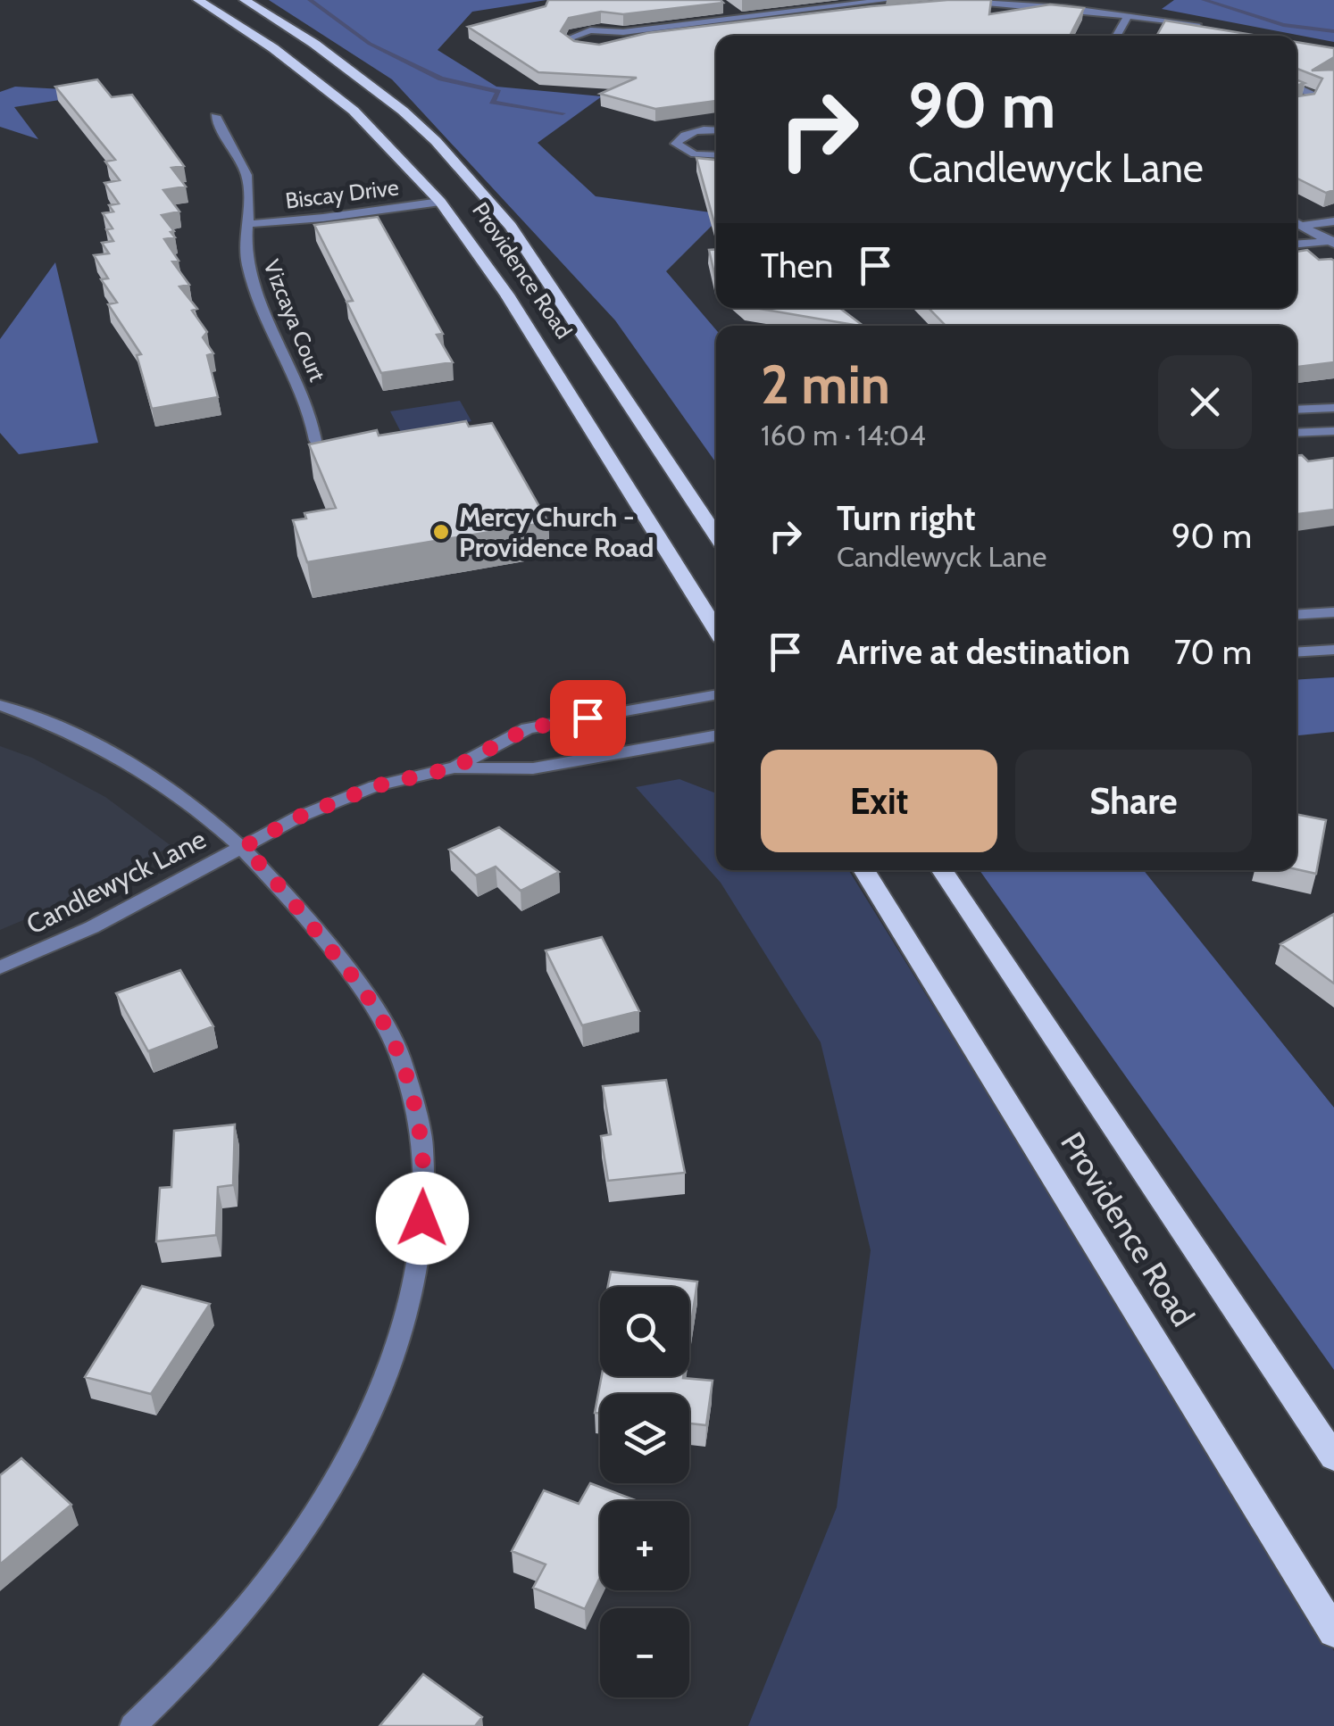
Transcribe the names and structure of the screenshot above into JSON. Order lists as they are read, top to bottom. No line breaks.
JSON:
{"streets":{"main road":["Providence Road"],"street":["Biscay Drive","Vizcaya Court","Candlewyck Lane"]},"crossings":[["Biscay Drive","Providence Road"],["Biscay Drive","Vizcaya Court"]],"places":["Mercy Church - Providence Road"],"page":{"turn":["90 m","Candlewyck Lane"],"then":"Then","heading":["2 min","160 m · 14:04"],"list":[{"name":"Turn right","note":"Candlewyck Lane","value":"90 m"},{"name":"Arrive at destination","value":"70 m"}],"buttons":["Exit","Share"],"map_buttons":["+","−"]}}
